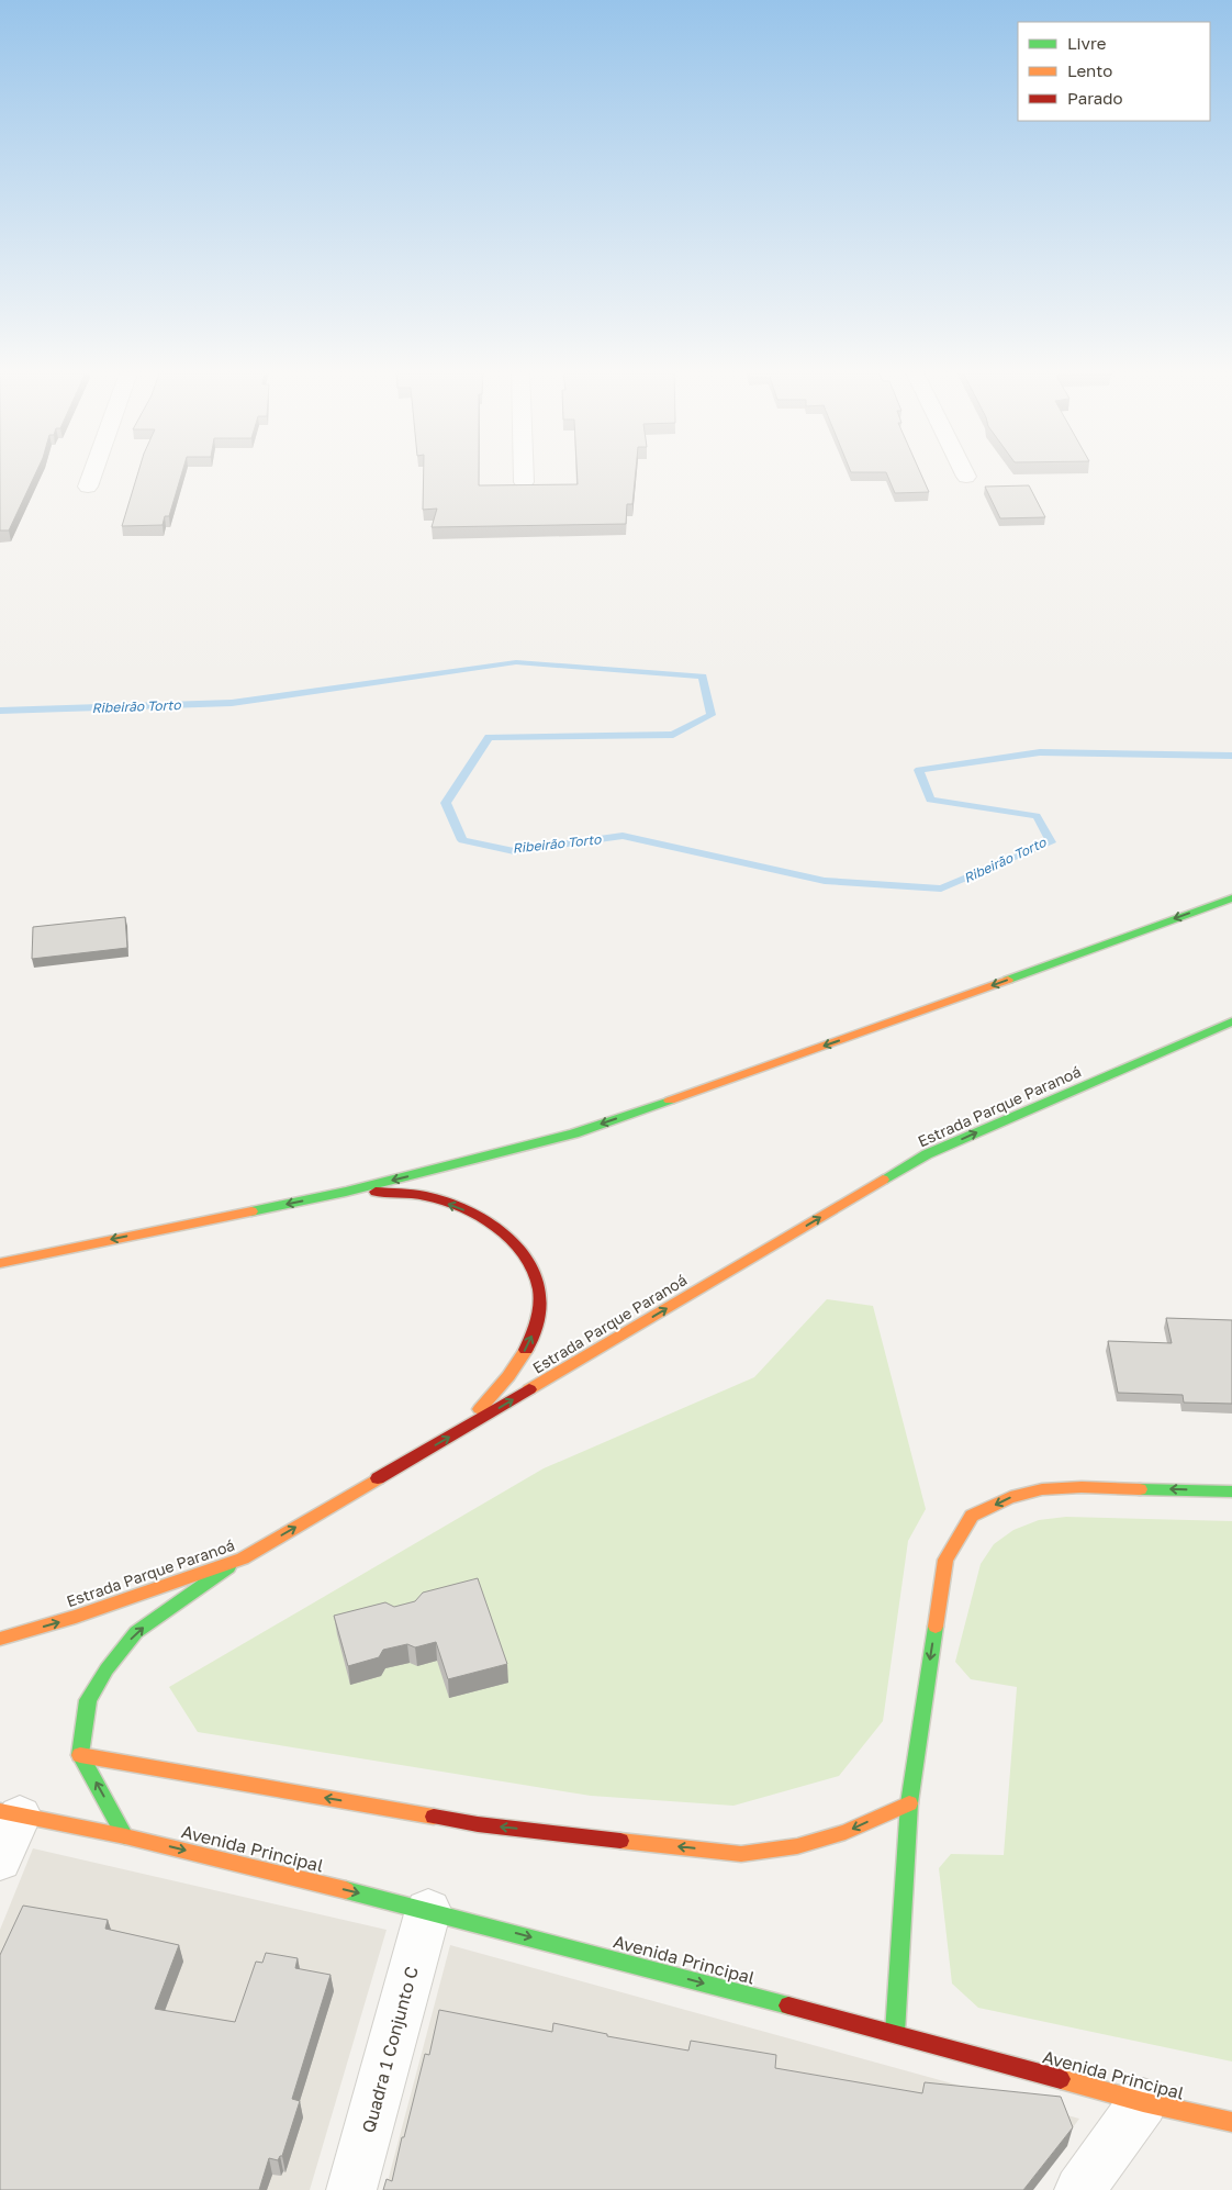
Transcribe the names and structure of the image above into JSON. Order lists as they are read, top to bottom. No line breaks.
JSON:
{"streets":{"main road":["Estrada Parque Paranoá","Avenida Principal"],"street":["Quadra 1 Conjunto C"]},"crossings":[["Avenida Principal","Quadra 1 Conjunto C"]],"one_way":["Estrada Parque Paranoá"],"water":["Ribeirão Torto"],"legend":["Livre","Lento","Parado"]}
